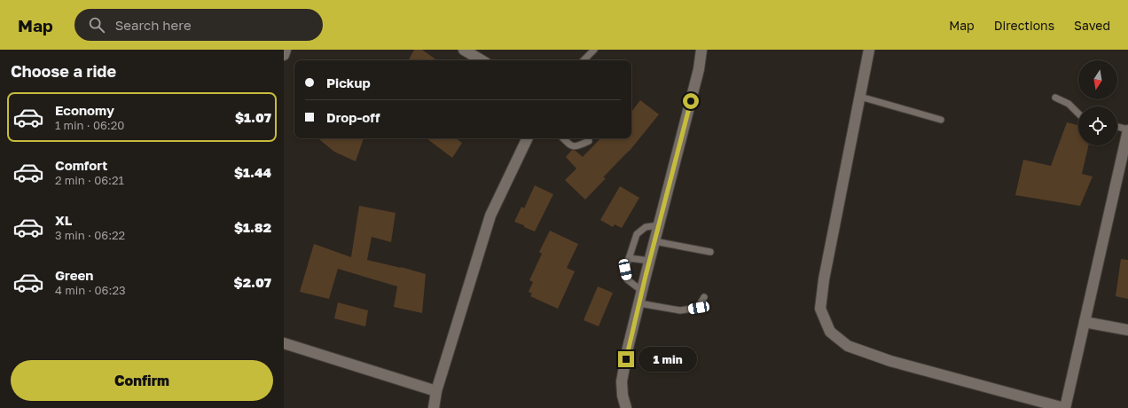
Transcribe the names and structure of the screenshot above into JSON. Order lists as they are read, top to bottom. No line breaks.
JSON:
{"north":"bottom","page":{"header":"Map","search":"Search here","nav":["Map","Directions","Saved"],"heading":"Choose a ride","banner":["Pickup","Drop-off"],"list":[{"name":"Economy","note":"1 min · 06:20","value":"$1.07"},{"name":"Comfort","note":"2 min · 06:21","value":"$1.44"},{"name":"XL","note":"3 min · 06:22","value":"$1.82"},{"name":"Green","note":"4 min · 06:23","value":"$2.07"}],"bubble":"1 min","buttons":"Confirm"}}
